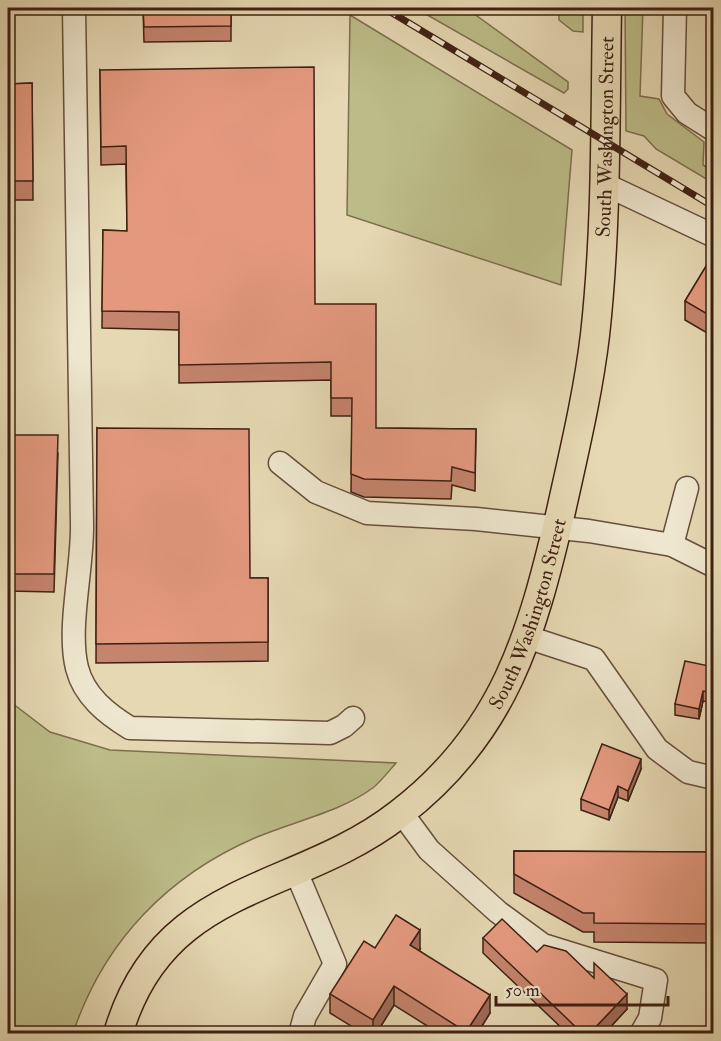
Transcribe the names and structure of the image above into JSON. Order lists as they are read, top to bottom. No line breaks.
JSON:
{"streets":{"main road":["South Washington Street"]},"scale_bar":"50 m"}
